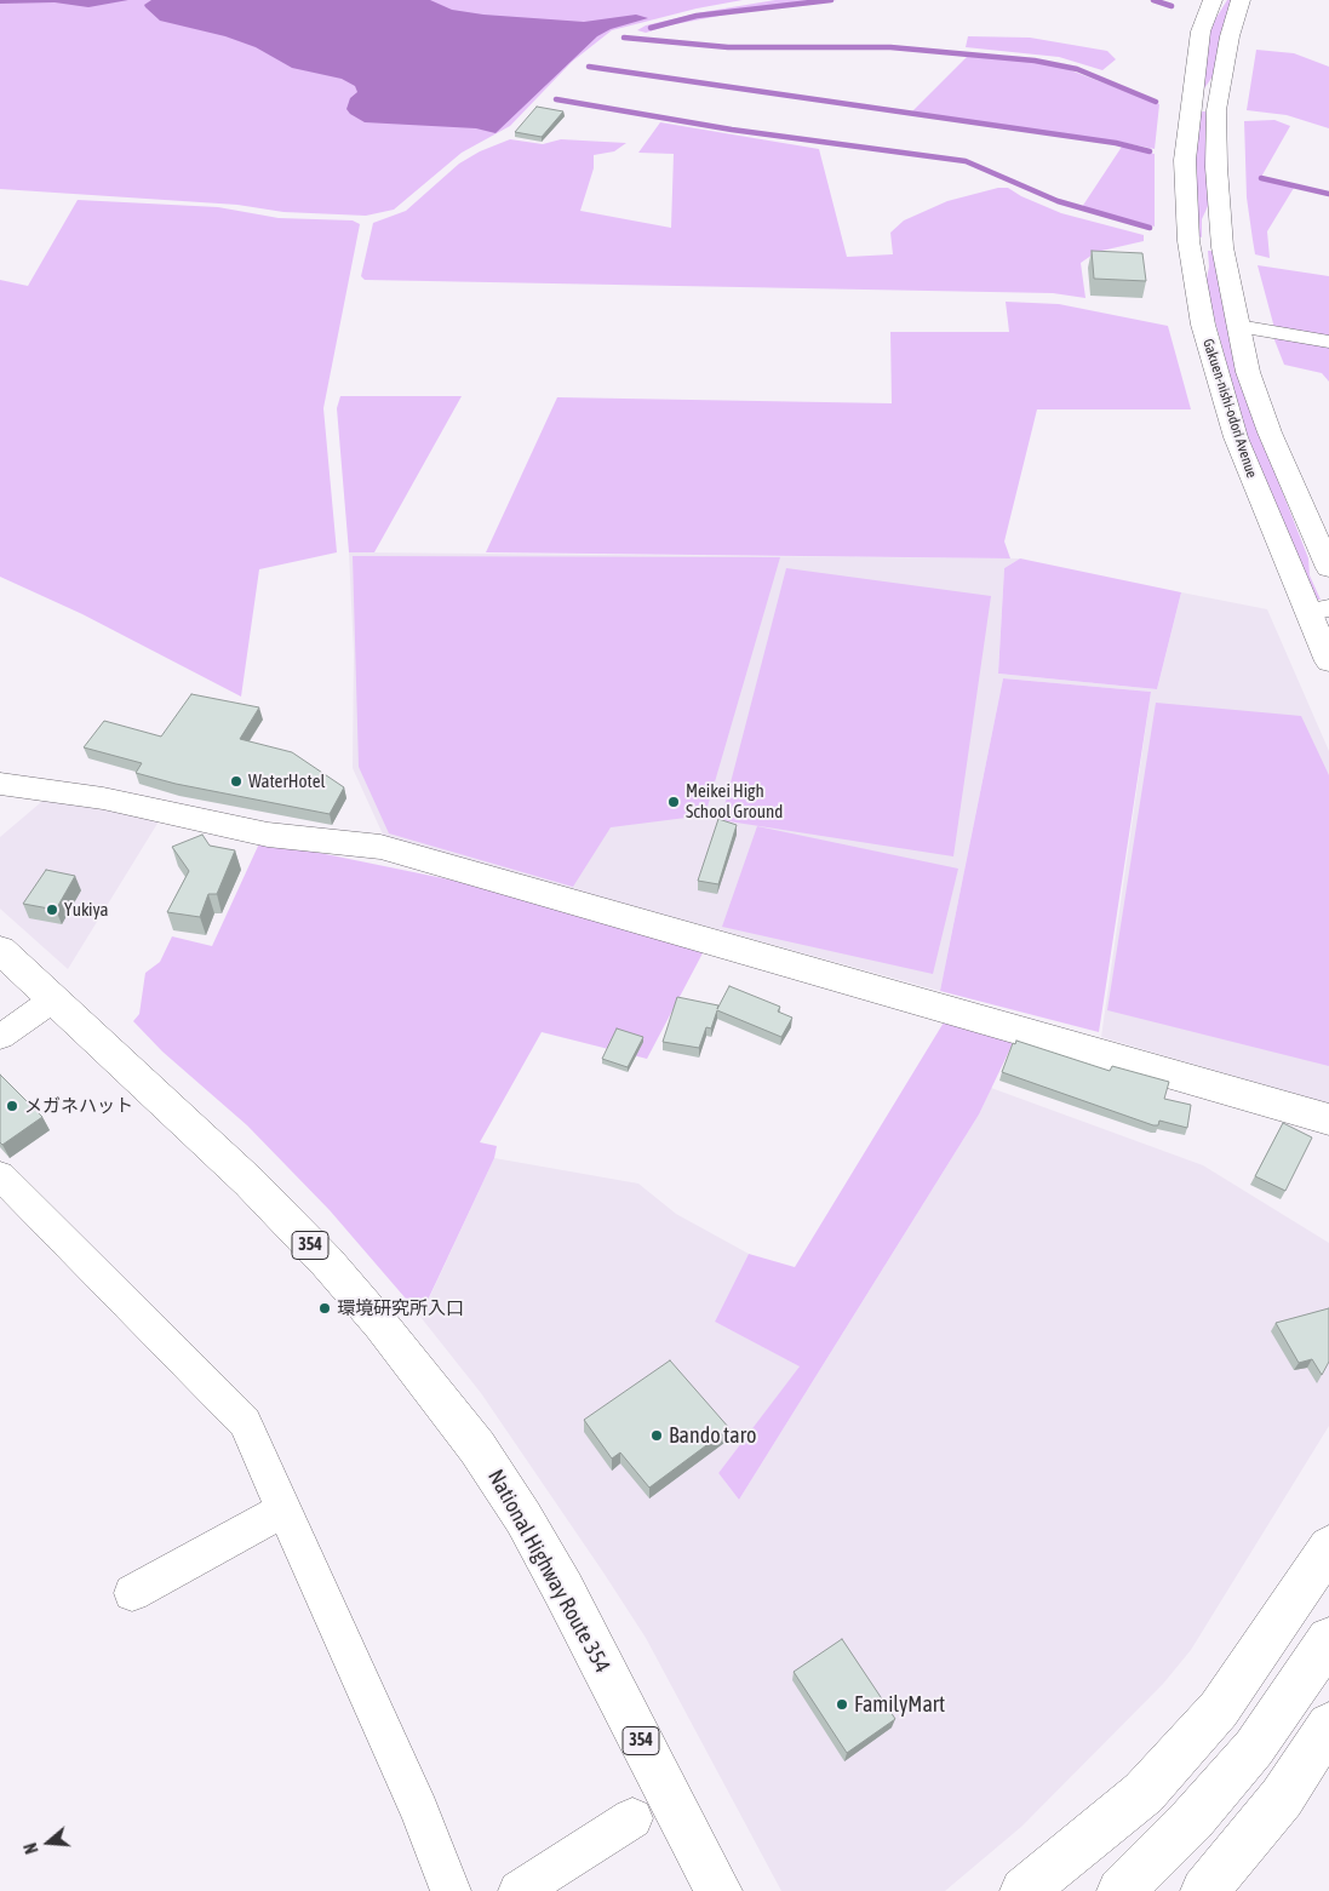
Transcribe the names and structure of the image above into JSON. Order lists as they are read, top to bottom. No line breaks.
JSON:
{"streets":{"main road":["Gakuen-nishi-odori Avenue","354","National Highway Route 354"]},"places":["WaterHotel","Meikei High School Ground","Yukiya","メガネハット","環境研究所入口","Bando taro","FamilyMart"],"north":"left"}
